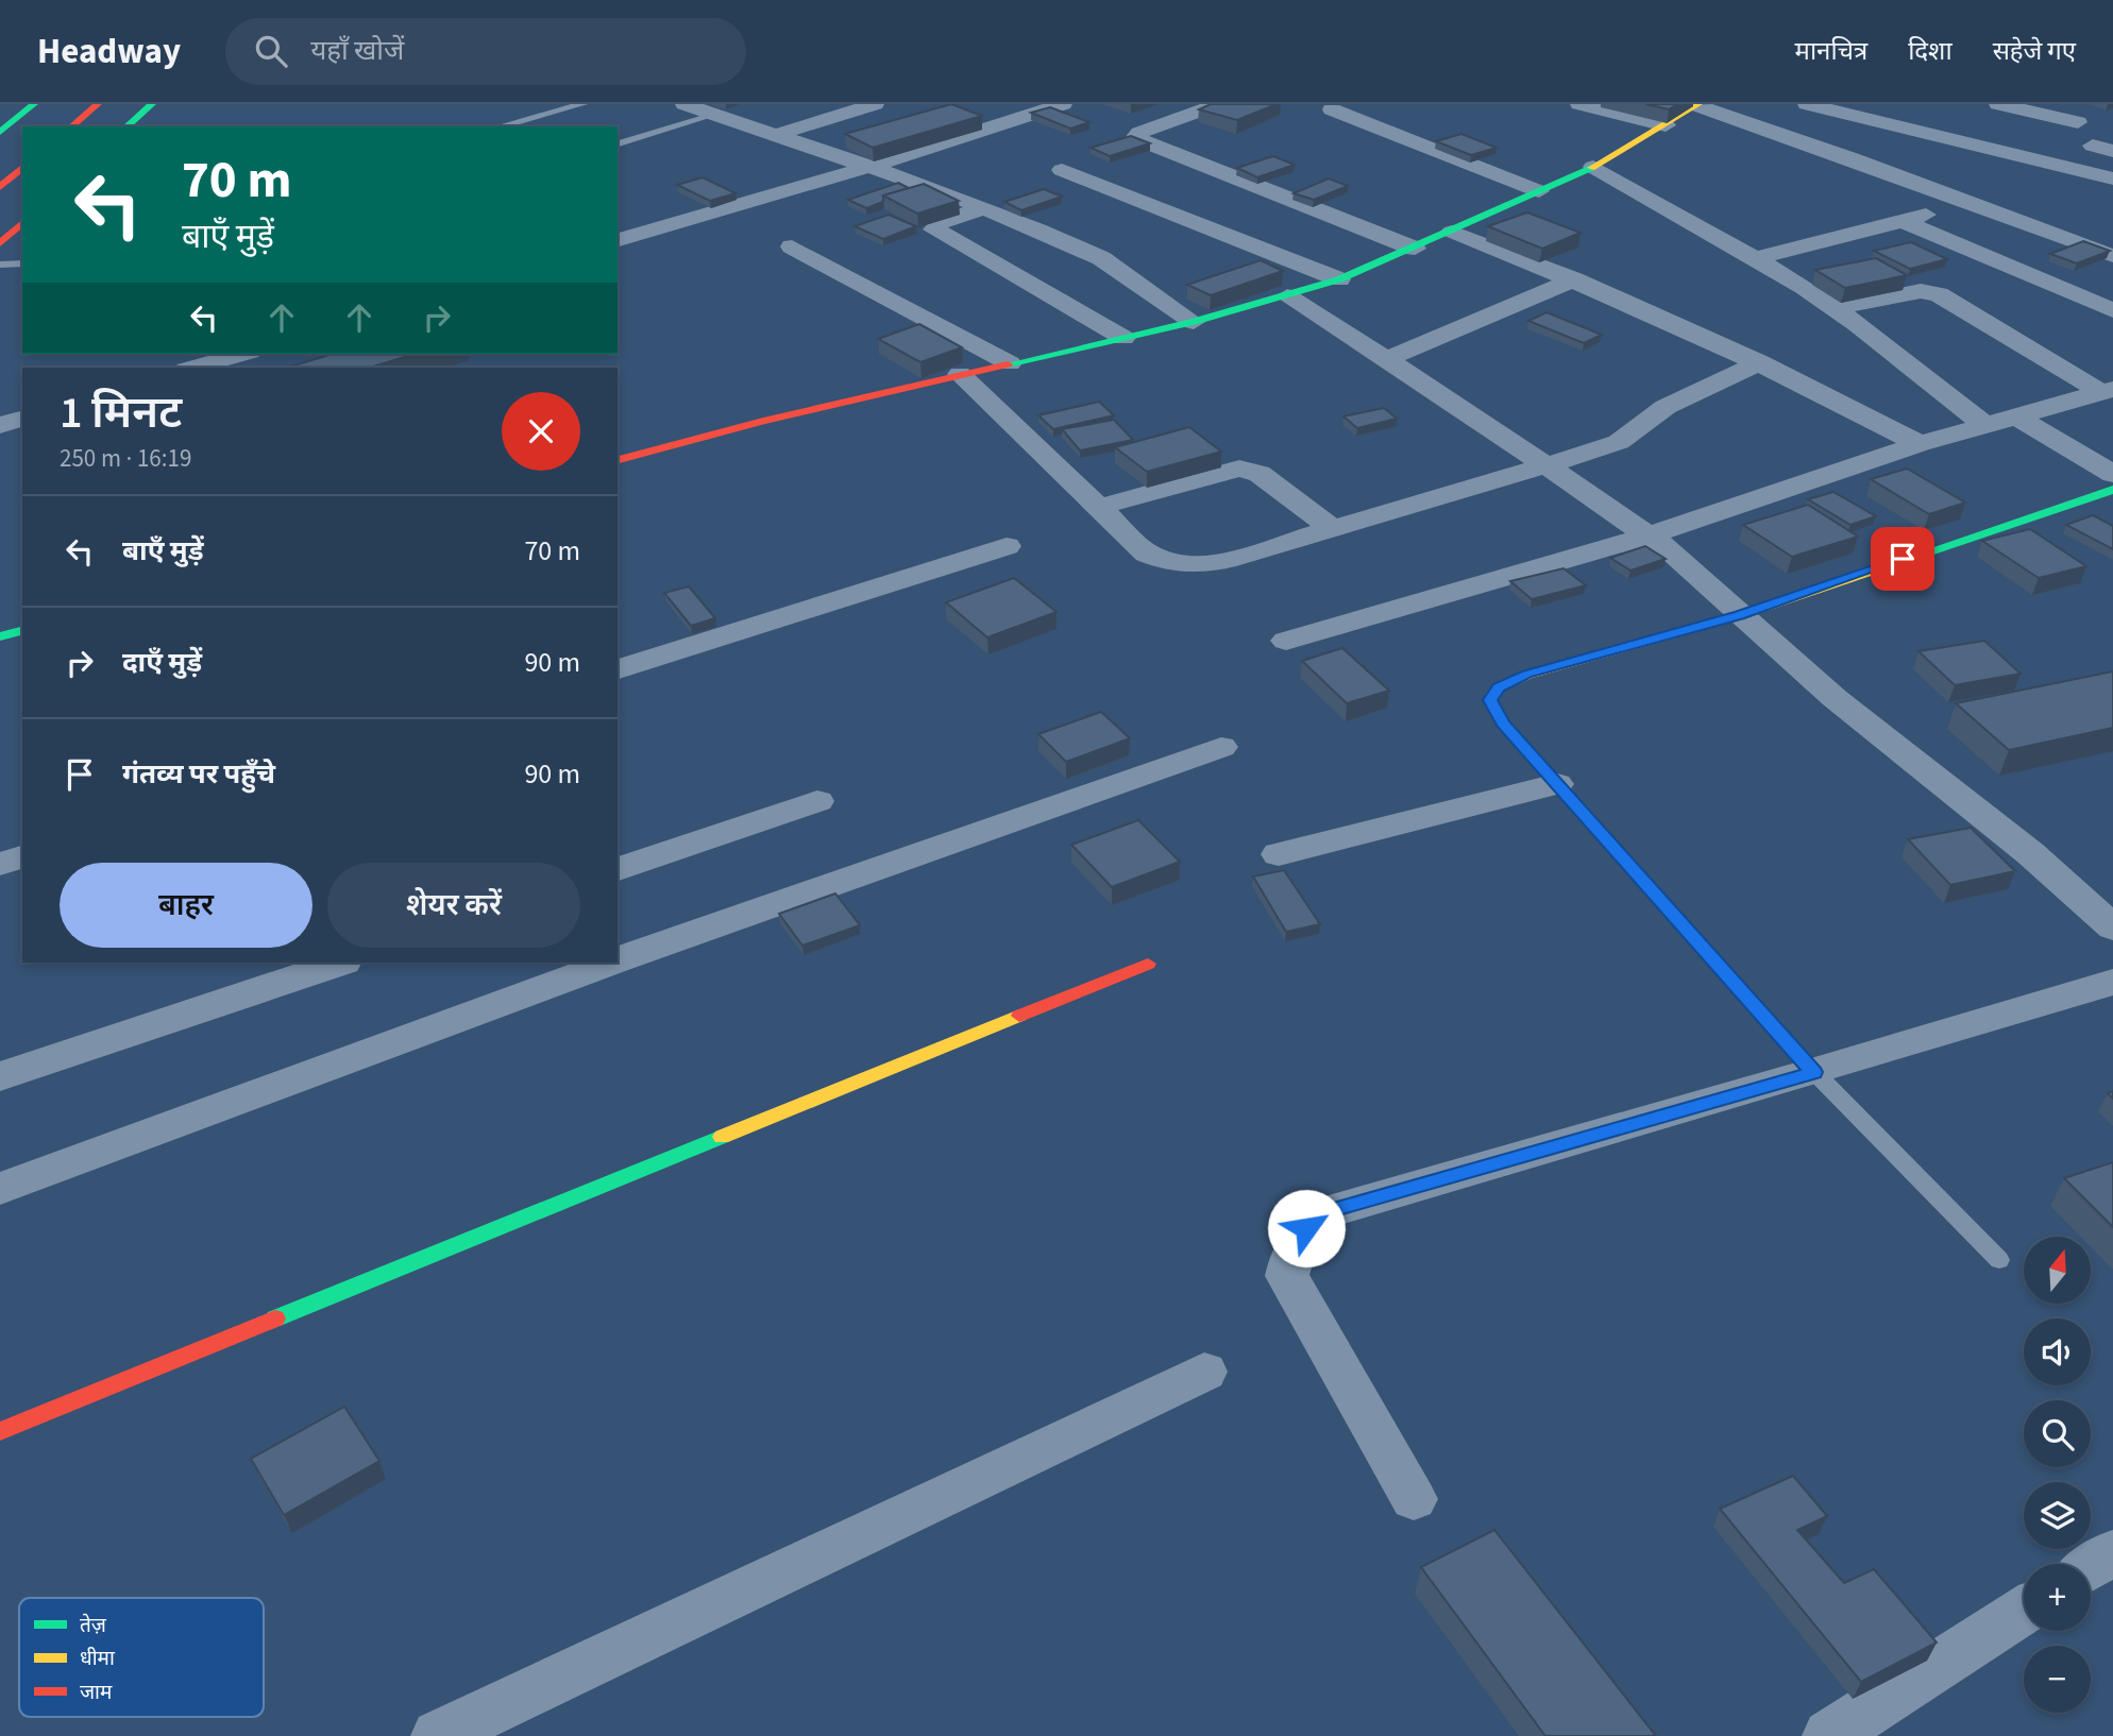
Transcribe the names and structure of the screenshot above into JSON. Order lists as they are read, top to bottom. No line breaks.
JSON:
{"legend":["तेज़","धीमा","जाम"],"north":"top","page":{"header":"Headway","search":"यहाँ खोजें","nav":["मानचित्र","दिशा","सहेजे गए"],"turn":["70 m","बाएँ मुड़ें"],"heading":["1 मिनट","250 m · 16:19"],"list":[{"name":"बाएँ मुड़ें","value":"70 m"},{"name":"दाएँ मुड़ें","value":"90 m"},{"name":"गंतव्य पर पहुँचे","value":"90 m"}],"buttons":["बाहर","शेयर करें"],"map_buttons":["+","−"]}}
